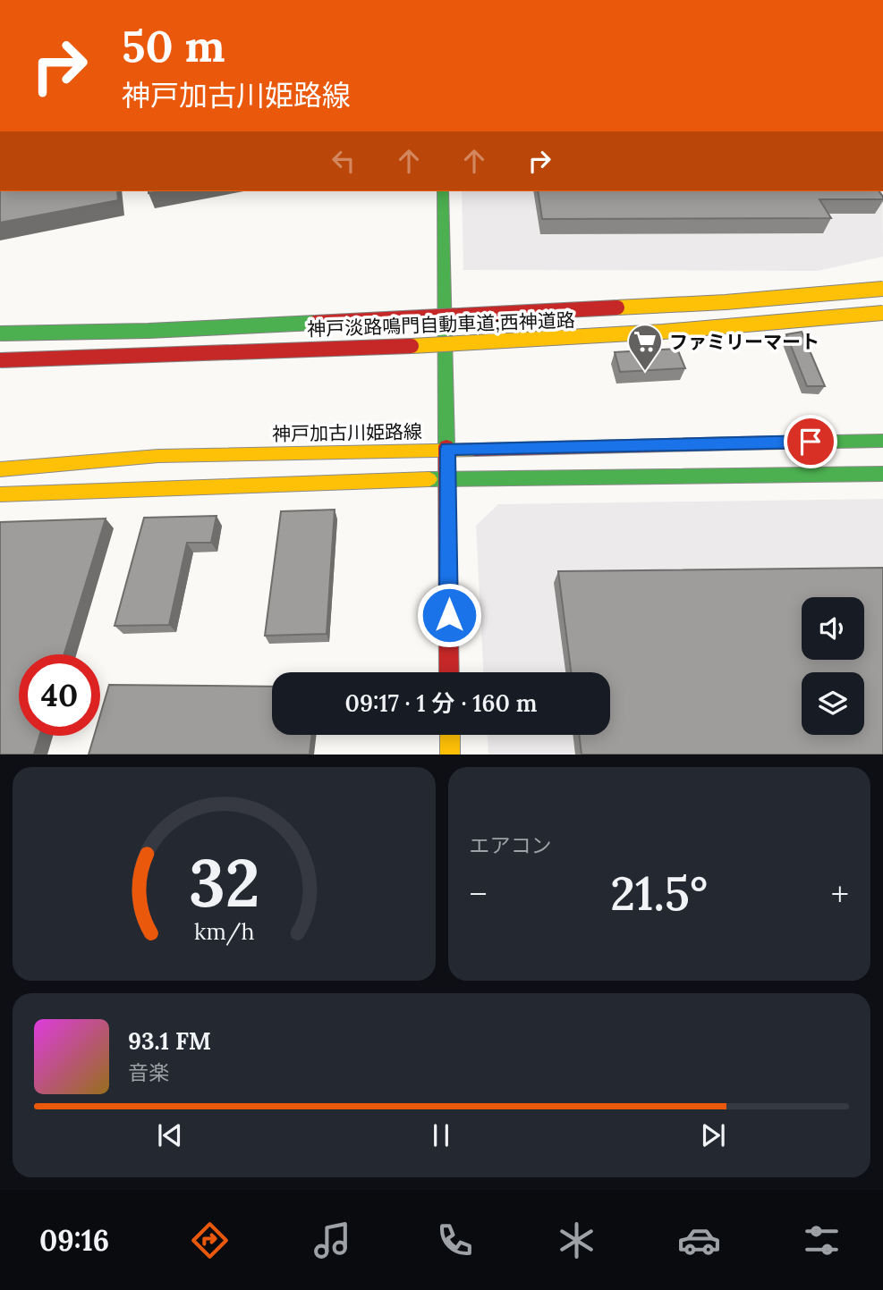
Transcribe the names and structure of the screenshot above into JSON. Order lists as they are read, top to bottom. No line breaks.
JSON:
{"streets":{"main road":["神戸淡路鳴門自動車道;西神道路","神戸加古川姫路線"]},"places":{"supermarket":["ファミリーマート"]},"page":{"turn":["50 m","神戸加古川姫路線"],"limit":"40","trip":"09:17 · 1 分 · 160 m","tile":"エアコン","heat":["−","21.5°","+"],"song":["93.1 FM","音楽"],"tabs":"09:16","gauge":["32","km/h"]}}
